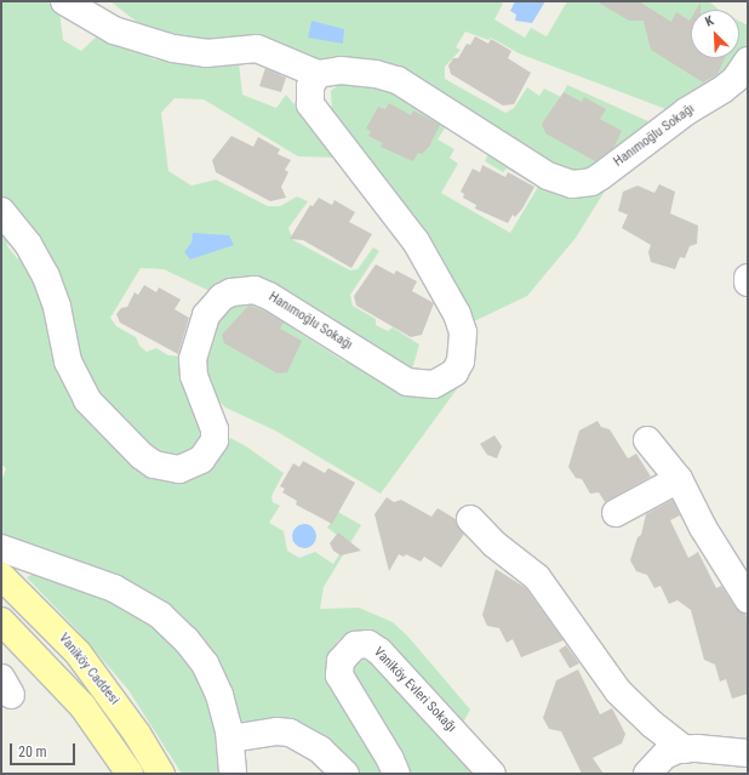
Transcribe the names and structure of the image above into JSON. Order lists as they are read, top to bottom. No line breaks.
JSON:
{"streets":{"main road":["Vaniköy Caddesi"],"street":["Hanımoğlu Sokağı","Vaniköy Evleri Sokağı"]},"scale_bar":"20 m","north":"top left"}
